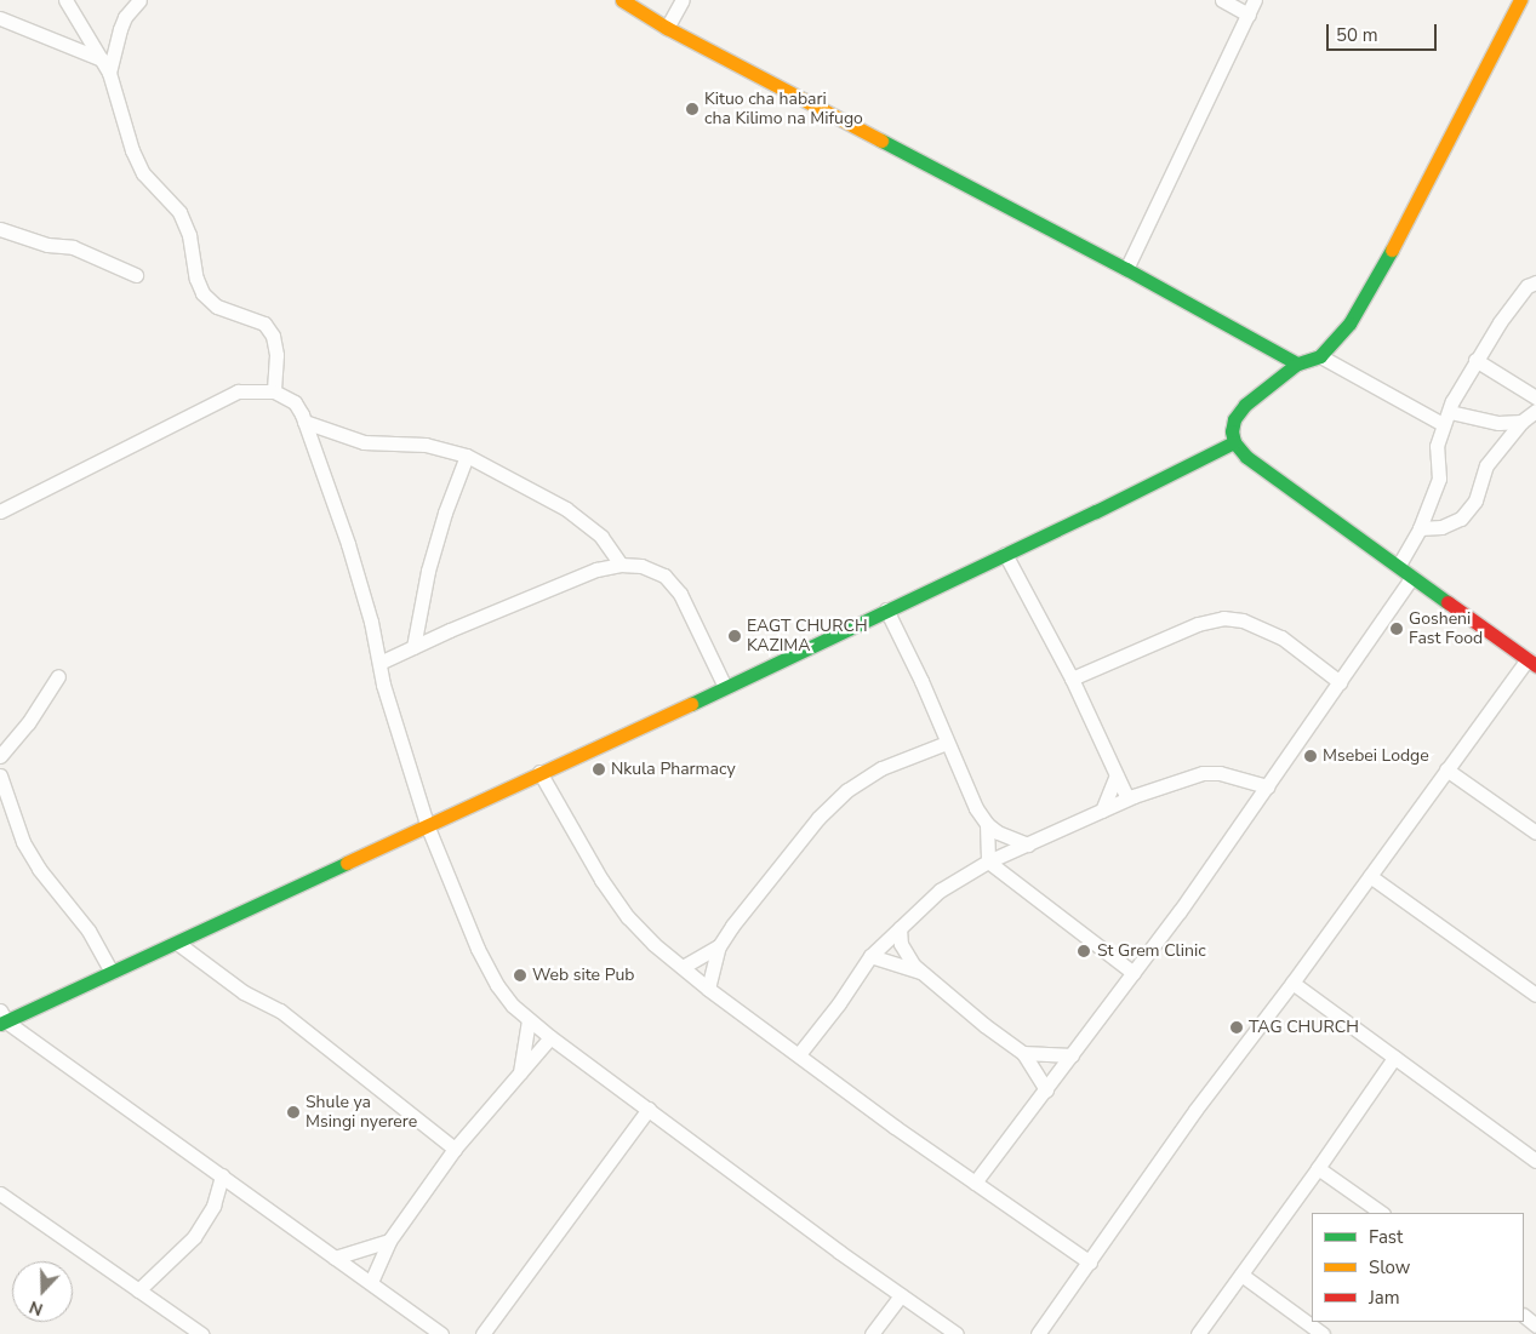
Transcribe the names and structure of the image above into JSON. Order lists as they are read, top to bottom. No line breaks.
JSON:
{"places":["Kituo cha habari cha Kilimo na Mifugo","Gosheni Fast Food","EAGT CHURCH KAZIMA","Msebei Lodge","Nkula Pharmacy","St Grem Clinic","Web site Pub","TAG CHURCH","Shule ya Msingi nyerere"],"legend":["Fast","Slow","Jam"],"scale_bar":"50 m","north":"bottom"}
